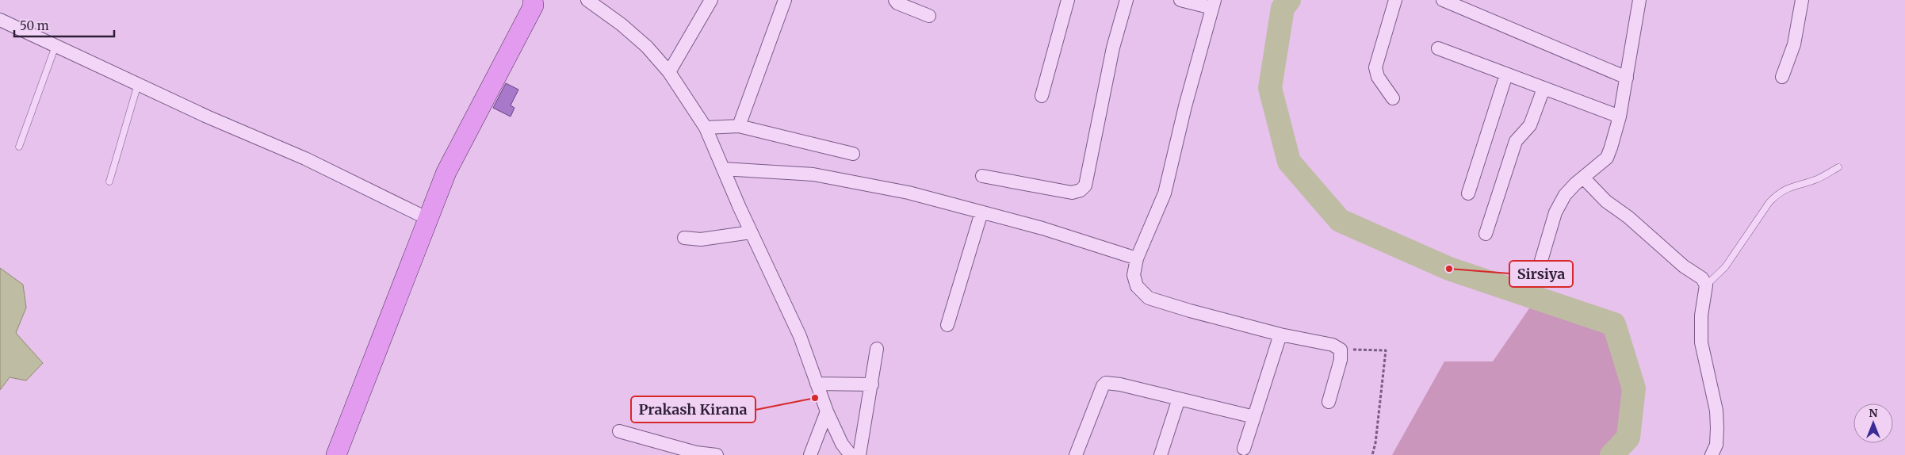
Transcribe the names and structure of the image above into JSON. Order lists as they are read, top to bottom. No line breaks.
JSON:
{"places":["Sirsiya","Prakash Kirana"],"scale_bar":"50 m","north":"top"}
